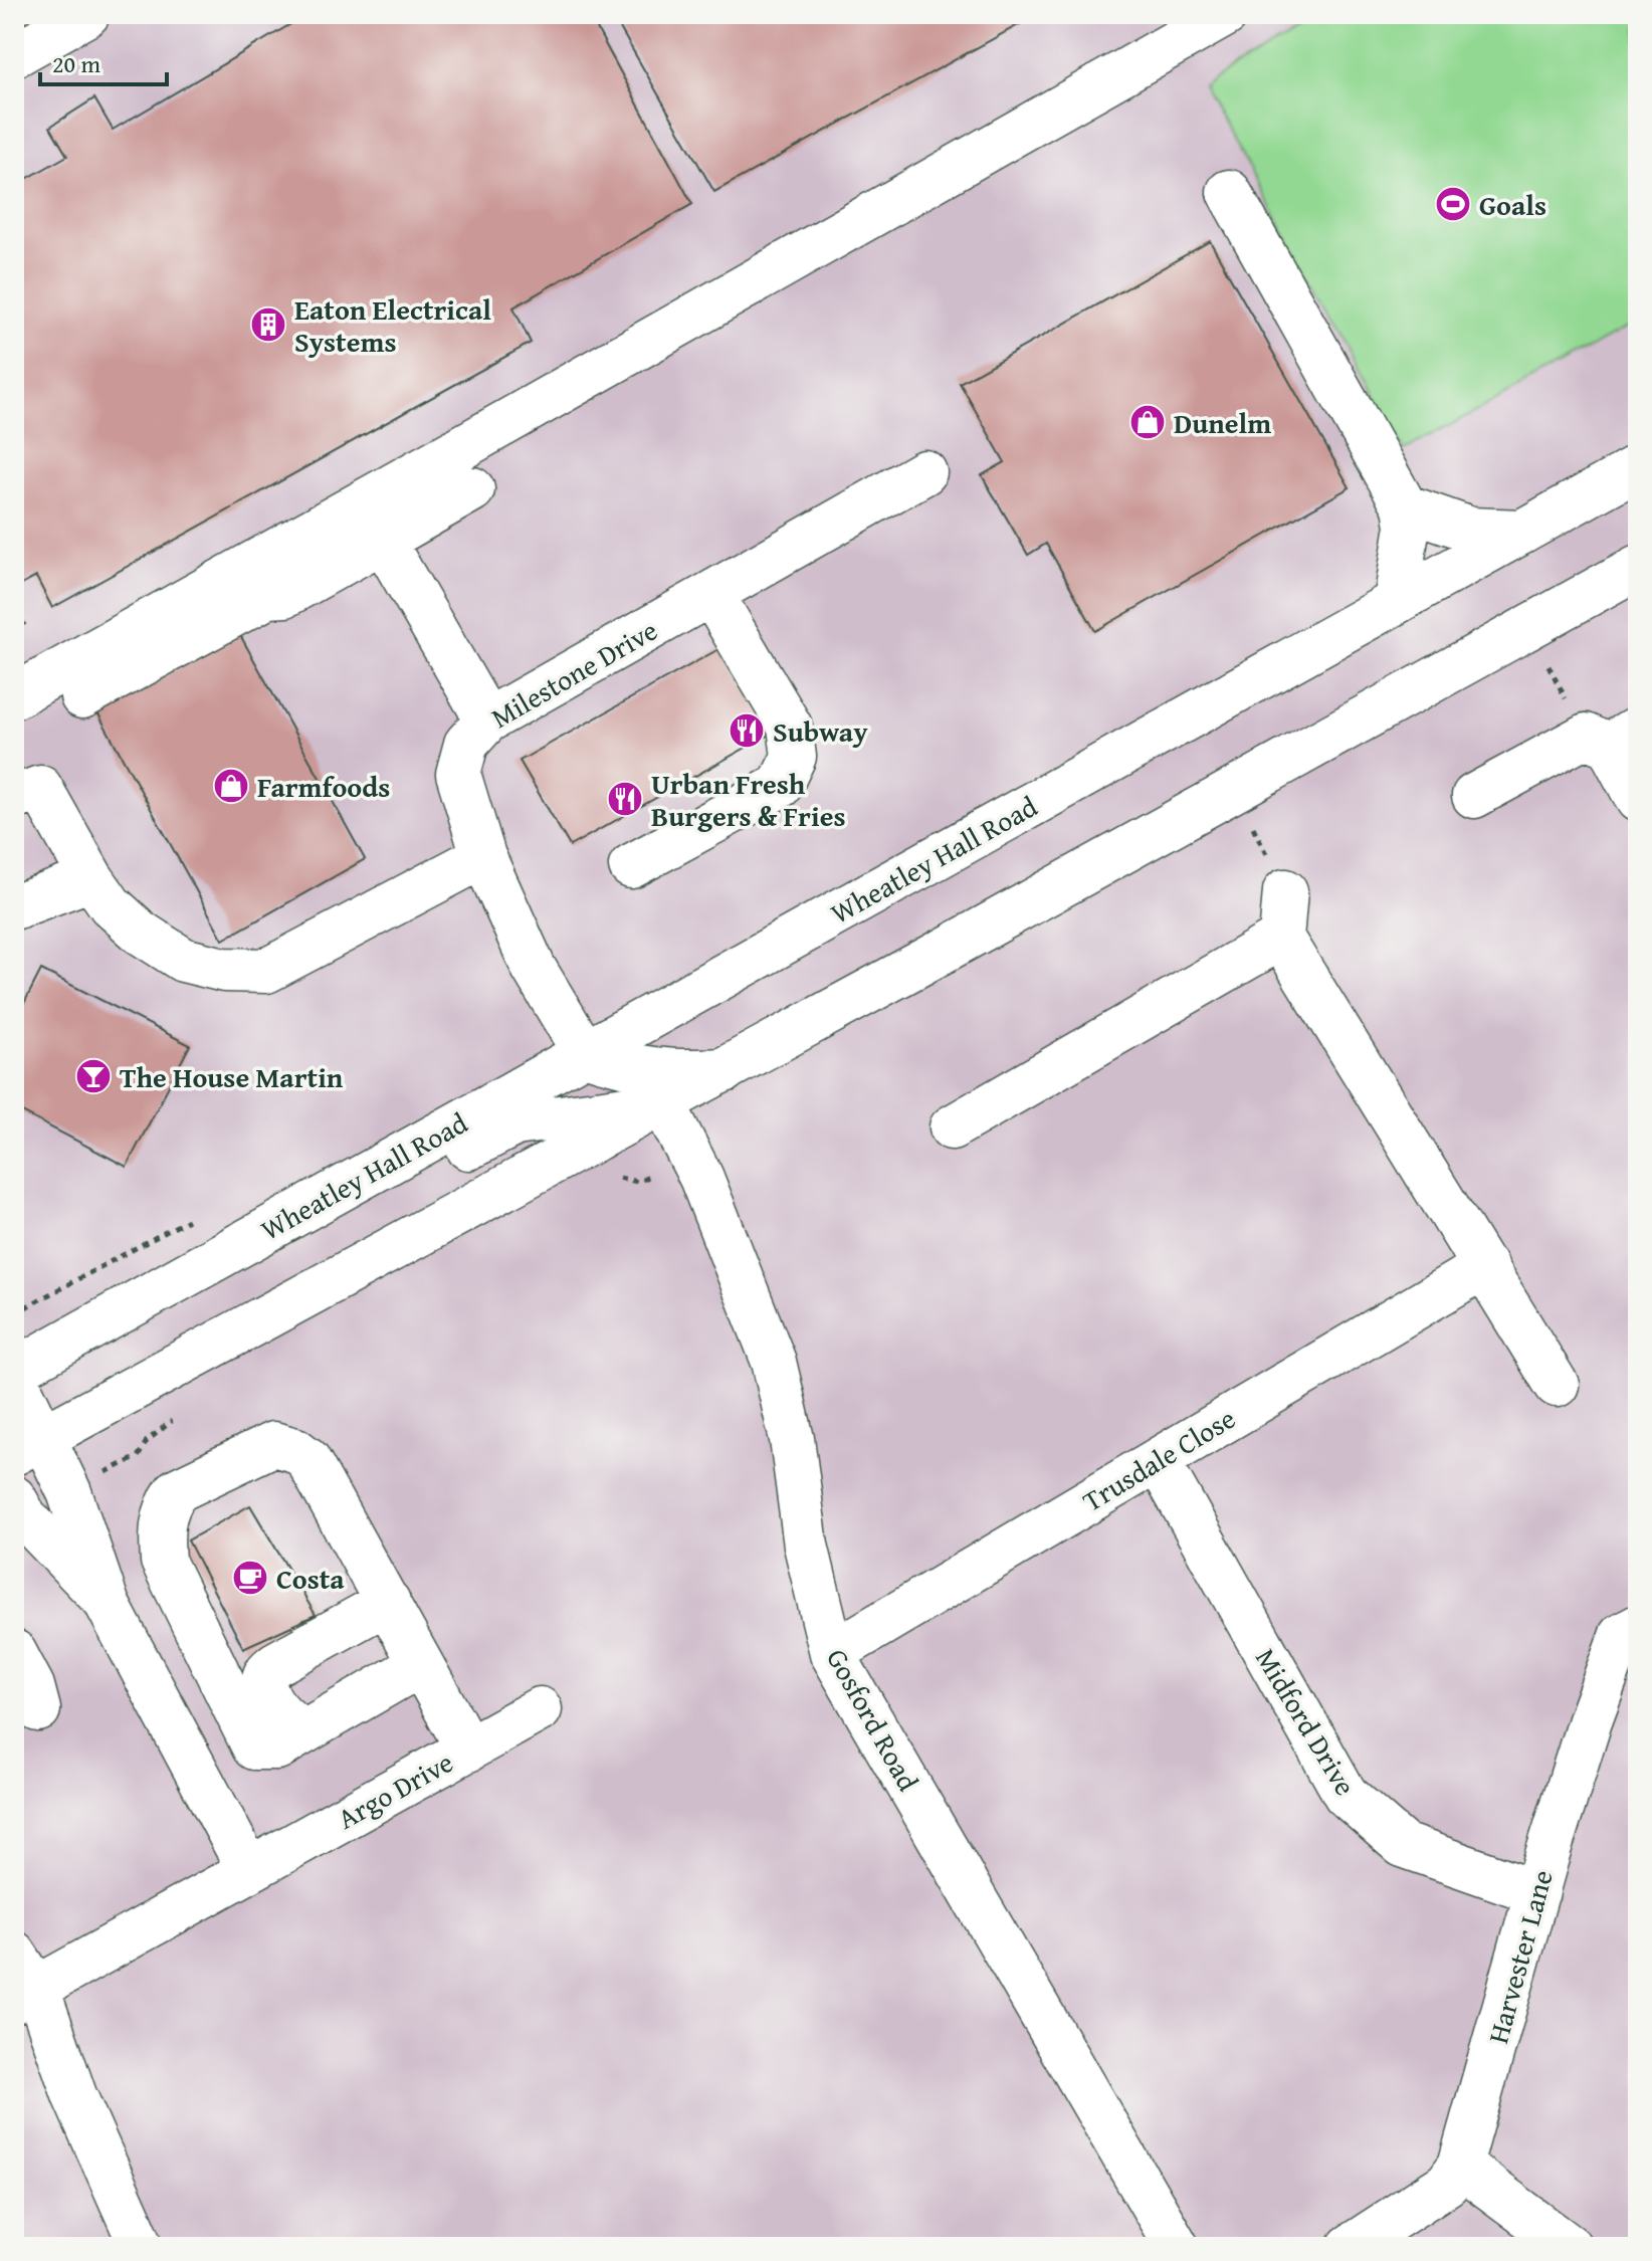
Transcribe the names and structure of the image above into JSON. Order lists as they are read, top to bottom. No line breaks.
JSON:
{"streets":{"main road":["Milestone Drive","Wheatley Hall Road","Trusdale Close","Gosford Road","Midford Drive","Argo Drive","Harvester Lane"]},"crossings":[["Milestone Drive","Wheatley Hall Road"],["Wheatley Hall Road","Gosford Road"],["Trusdale Close","Gosford Road"],["Trusdale Close","Midford Drive"],["Midford Drive","Harvester Lane"]],"places":{"sports":["Goals"],"building":["Eaton Electrical Systems"],"shop":["Dunelm","Farmfoods"],"restaurant":["Subway","Urban Fresh Burgers & Fries"],"bar":["The House Martin"],"cafe":["Costa"]},"scale_bar":"20 m"}
